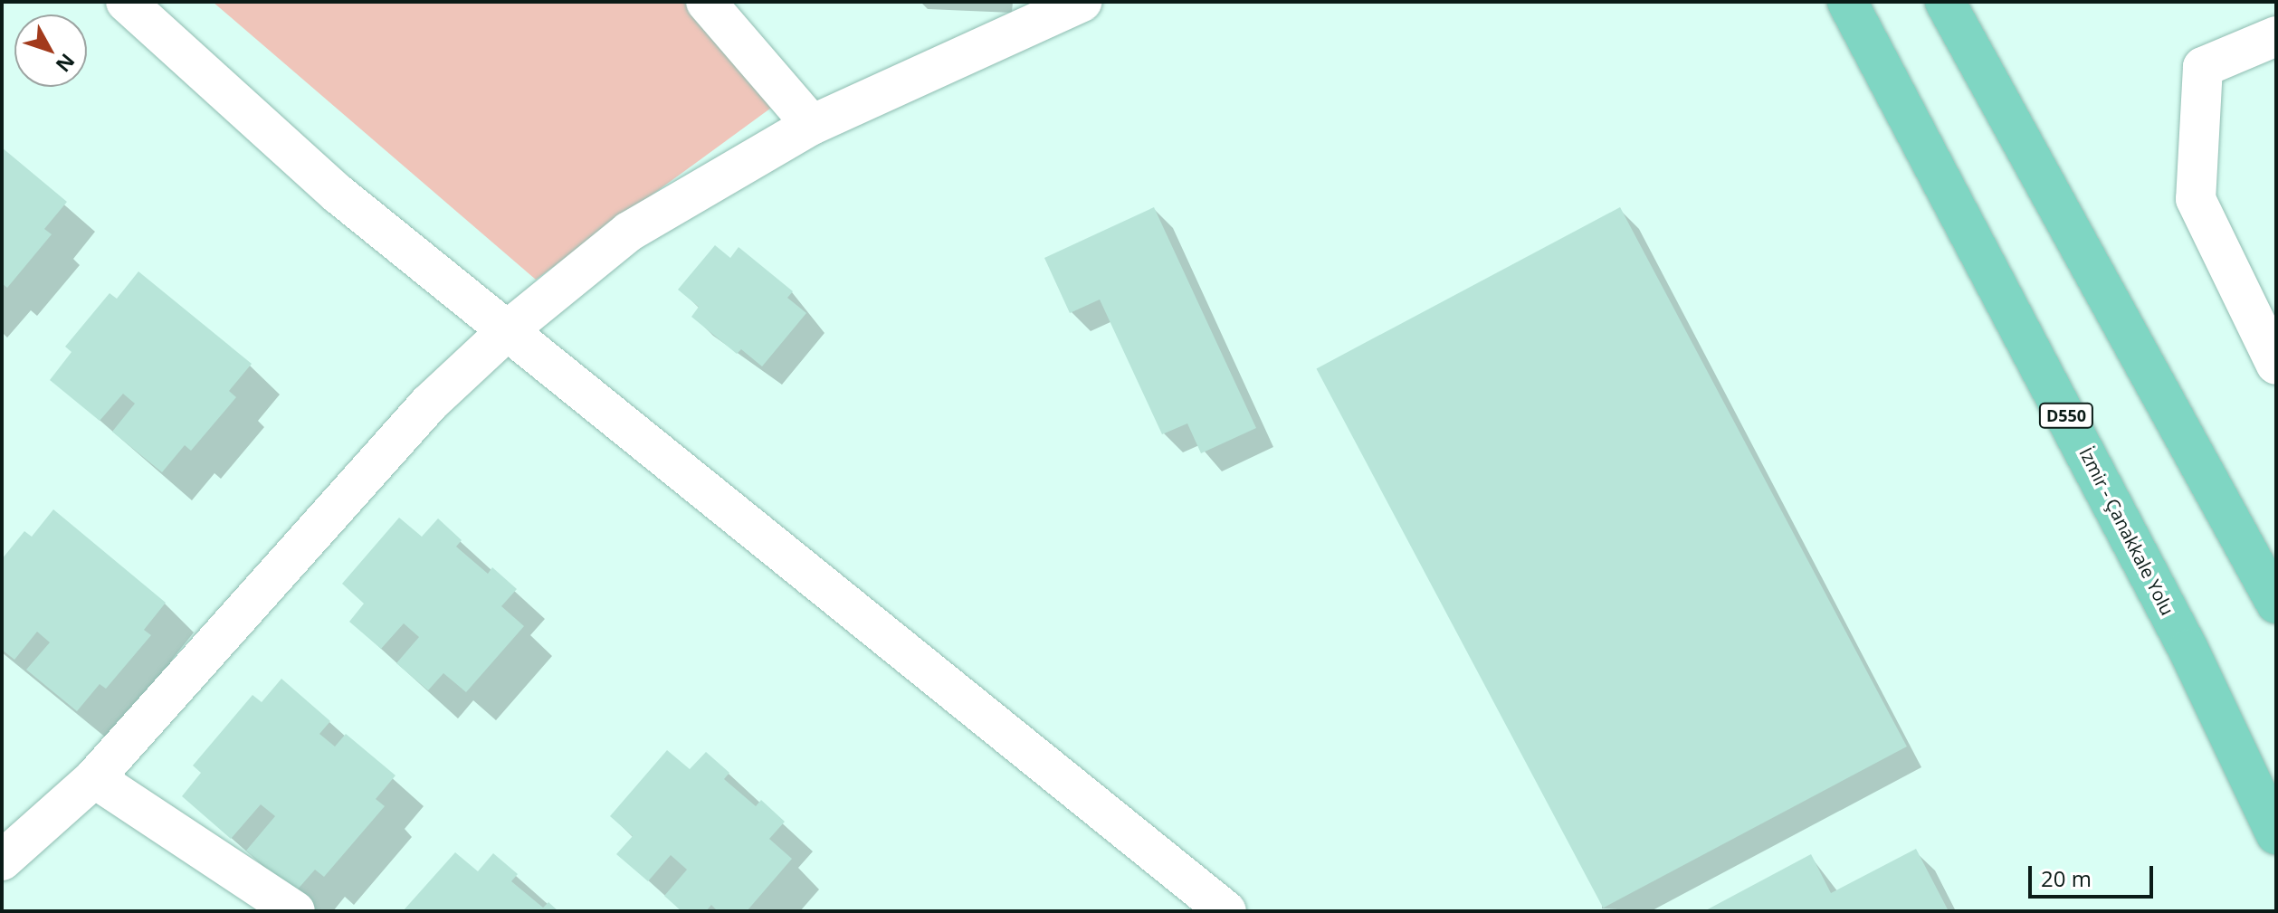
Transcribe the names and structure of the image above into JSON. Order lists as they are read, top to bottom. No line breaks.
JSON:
{"streets":{"highway":["D550","İzmir - Çanakkale Yolu"]},"scale_bar":"20 m","north":"bottom right"}
